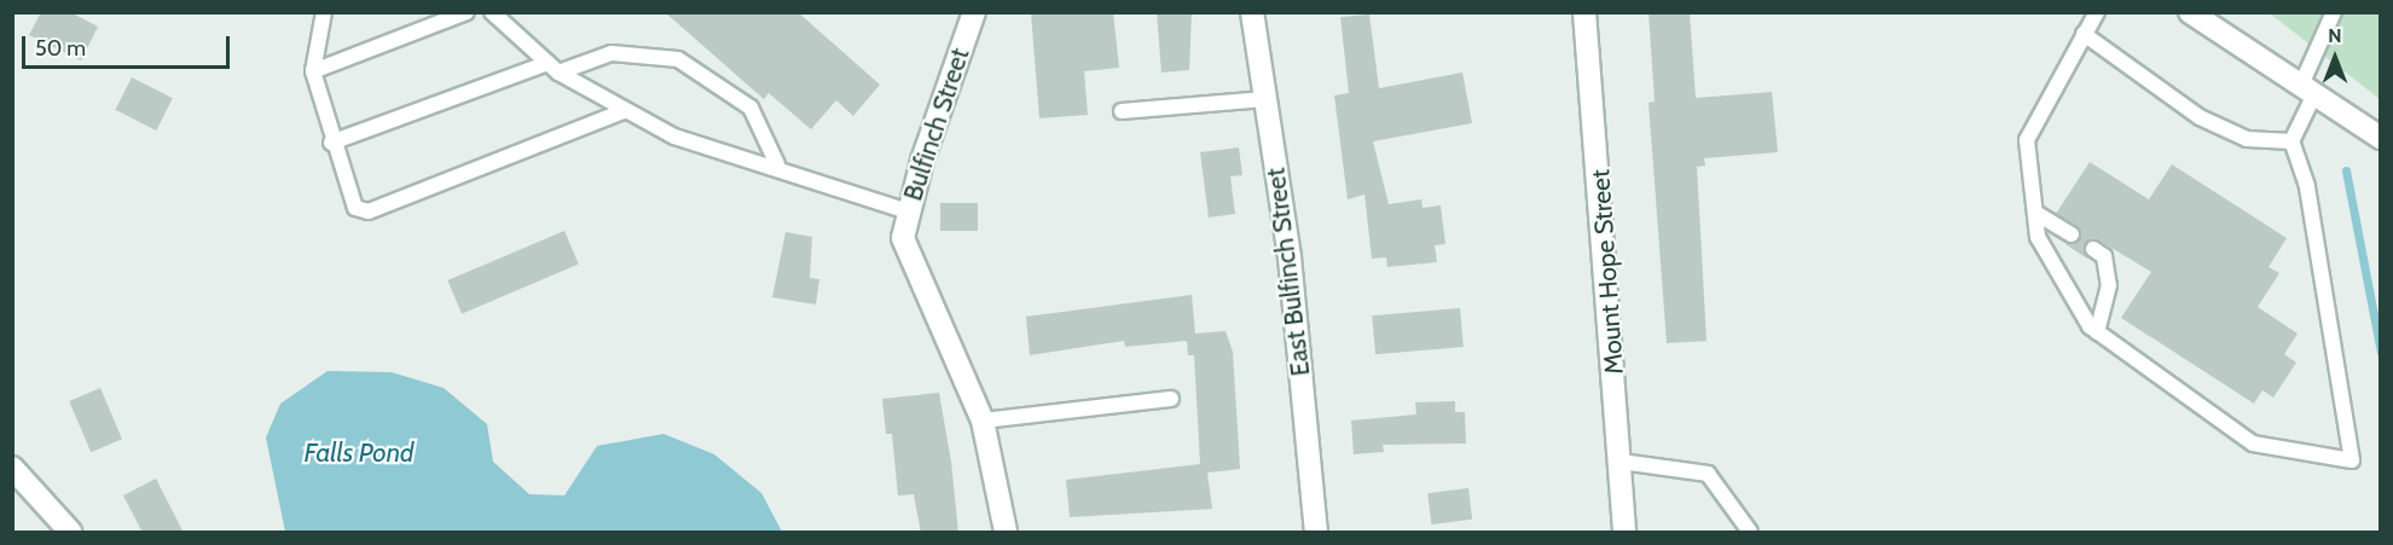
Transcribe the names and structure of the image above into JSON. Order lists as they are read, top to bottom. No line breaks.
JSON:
{"streets":{"street":["Bulfinch Street","East Bulfinch Street","Mount Hope Street"]},"water":["Falls Pond"],"scale_bar":"50 m","north":"top"}
